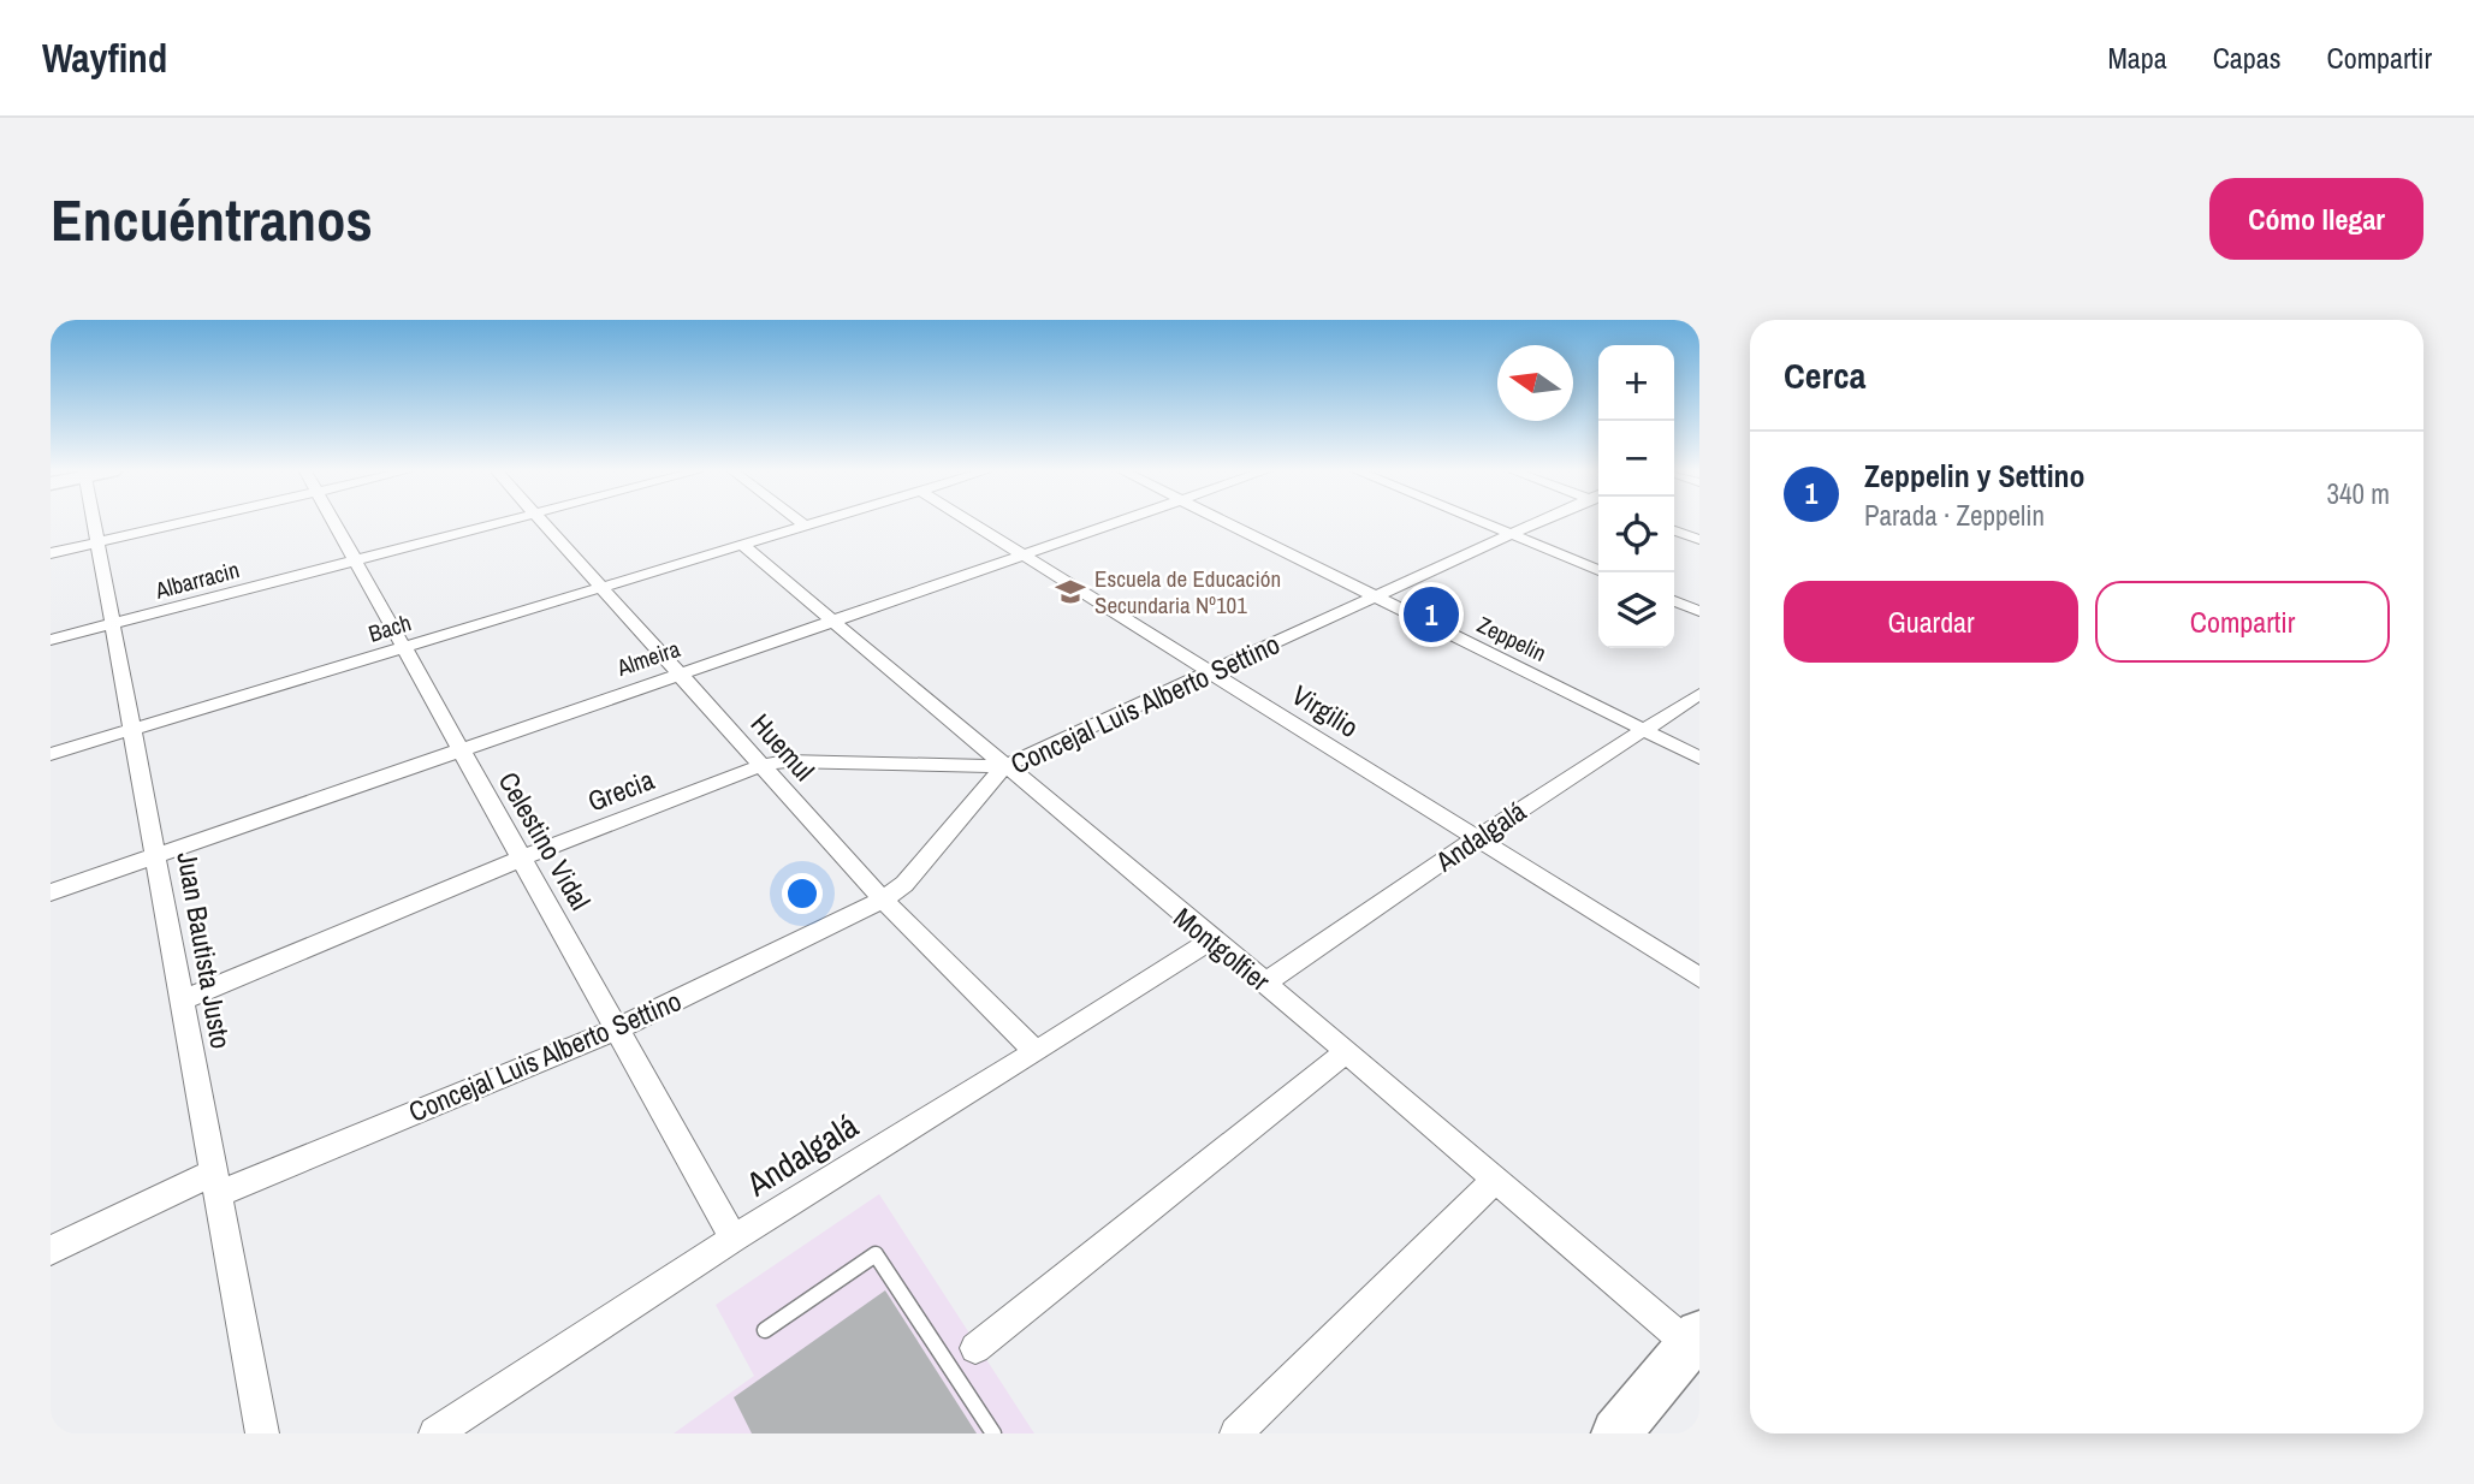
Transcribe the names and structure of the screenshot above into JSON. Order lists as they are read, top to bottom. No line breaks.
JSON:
{"streets":{"street":["Albarracin","Bach","Zeppelin","Almeira","Concejal Luis Alberto Settino","Virgilio","Huemul","Grecia","Andalgalá","Celestino Vidal","Montgolfier","Juan Bautista Justo"]},"crossings":[["Albarracin","Celestino Vidal"],["Albarracin","Juan Bautista Justo"],["Bach","Huemul"],["Bach","Celestino Vidal"],["Bach","Montgolfier"],["Bach","Juan Bautista Justo"],["Zeppelin","Concejal Luis Alberto Settino"],["Zeppelin","Andalgalá"],["Almeira","Virgilio"],["Almeira","Huemul"],["Almeira","Celestino Vidal"],["Almeira","Montgolfier"],["Almeira","Juan Bautista Justo"],["Concejal Luis Alberto Settino","Virgilio"],["Concejal Luis Alberto Settino","Huemul"],["Concejal Luis Alberto Settino","Grecia"],["Concejal Luis Alberto Settino","Celestino Vidal"],["Concejal Luis Alberto Settino","Montgolfier"],["Concejal Luis Alberto Settino","Juan Bautista Justo"],["Virgilio","Andalgalá"],["Huemul","Grecia"],["Huemul","Andalgalá"],["Grecia","Celestino Vidal"],["Grecia","Montgolfier"],["Grecia","Juan Bautista Justo"],["Andalgalá","Celestino Vidal"],["Andalgalá","Montgolfier"]],"places":{"school or university":["Escuela de Educación Secundaria Nº101"]},"north":"left","page":{"header":"Wayfind","nav":["Mapa","Capas","Compartir"],"buttons":["Cómo llegar",["Guardar","Compartir"]],"title":"Encuéntranos","heading":"Cerca","map_buttons":["+","−"],"list":[{"mark":"1","name":"Zeppelin y Settino","note":"Parada · Zeppelin","value":"340 m"}],"pins":"1"}}
